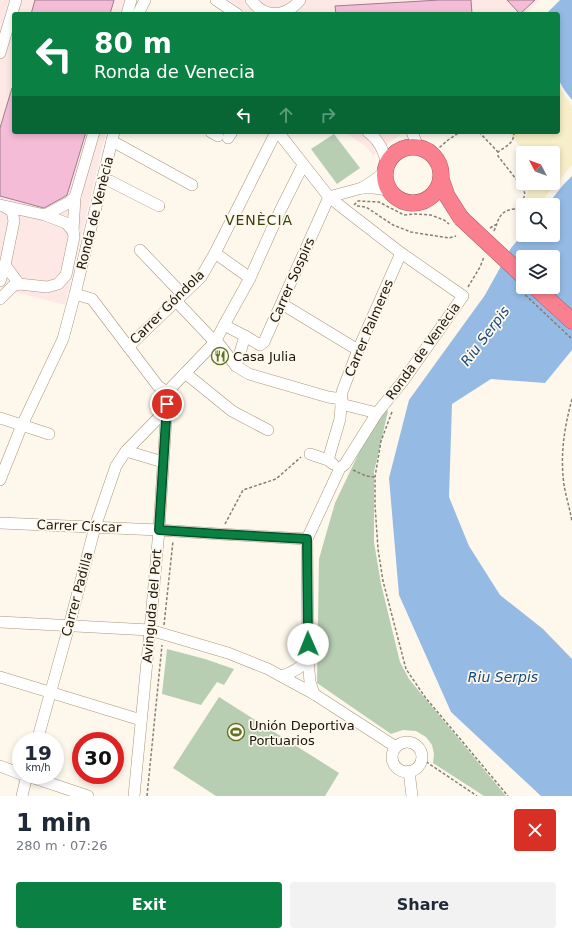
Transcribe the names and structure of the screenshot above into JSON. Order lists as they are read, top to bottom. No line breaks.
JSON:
{"streets":{"street":["Ronda de Venècia","Carrer Sospirs","Carrer Góndola","Carrer Palmeres","Carrer Císcar","Carrer Padilla","Avinguda del Port"]},"crossings":[["Ronda de Venècia","Carrer Sospirs"],["Ronda de Venècia","Carrer Palmeres"],["Ronda de Venècia","Carrer Císcar"],["Carrer Císcar","Carrer Padilla"],["Carrer Císcar","Avinguda del Port"],["Carrer Padilla","Avinguda del Port"]],"districts":["VENÈCIA"],"water":["Riu Serpis"],"places":{"restaurant":["Casa Julia"],"sports":["Unión Deportiva Portuarios"]},"north":"top left","page":{"turn":["80 m","Ronda de Venecia"],"speed":"19 km/h","limit":"30","heading":["1 min","280 m · 07:26"],"buttons":["Exit","Share"]}}
